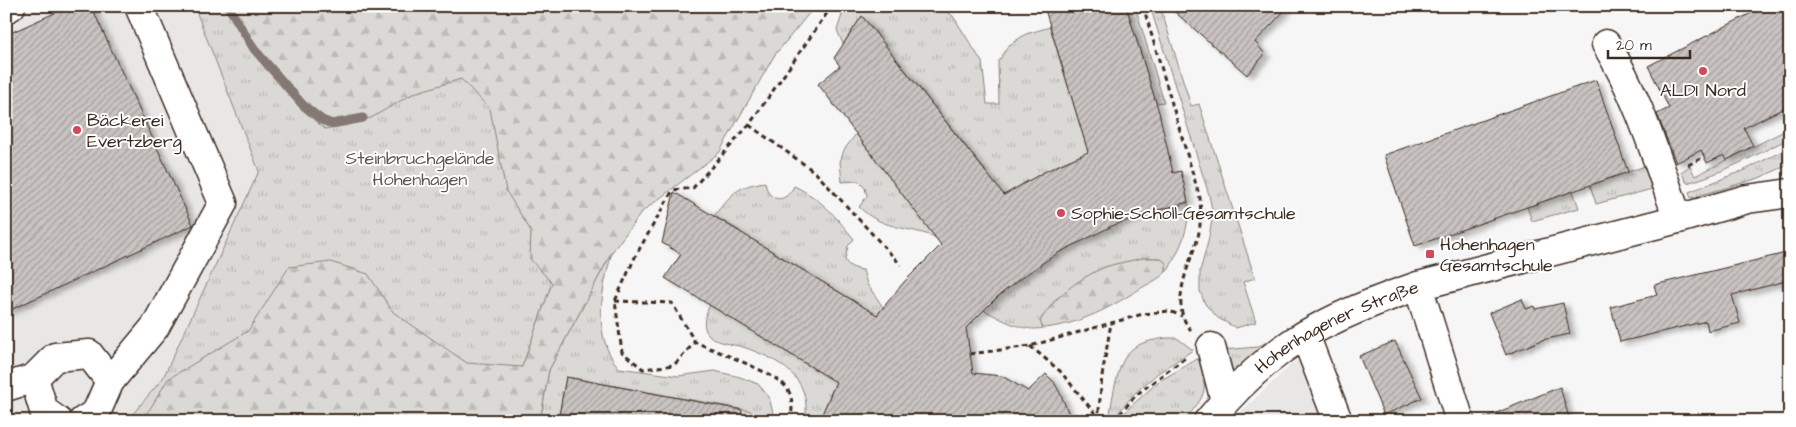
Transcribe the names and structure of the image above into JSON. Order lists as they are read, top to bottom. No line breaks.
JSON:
{"streets":{"street":["Hohenhagener Straße"]},"parks":["Steinbruchgelände Hohenhagen"],"places":{"other":["ALDI Nord","Bäckerei Evertzberg","Sophie-Scholl-Gesamtschule"],"transit":["Hohenhagen Gesamtschule"]},"scale_bar":"20 m"}
